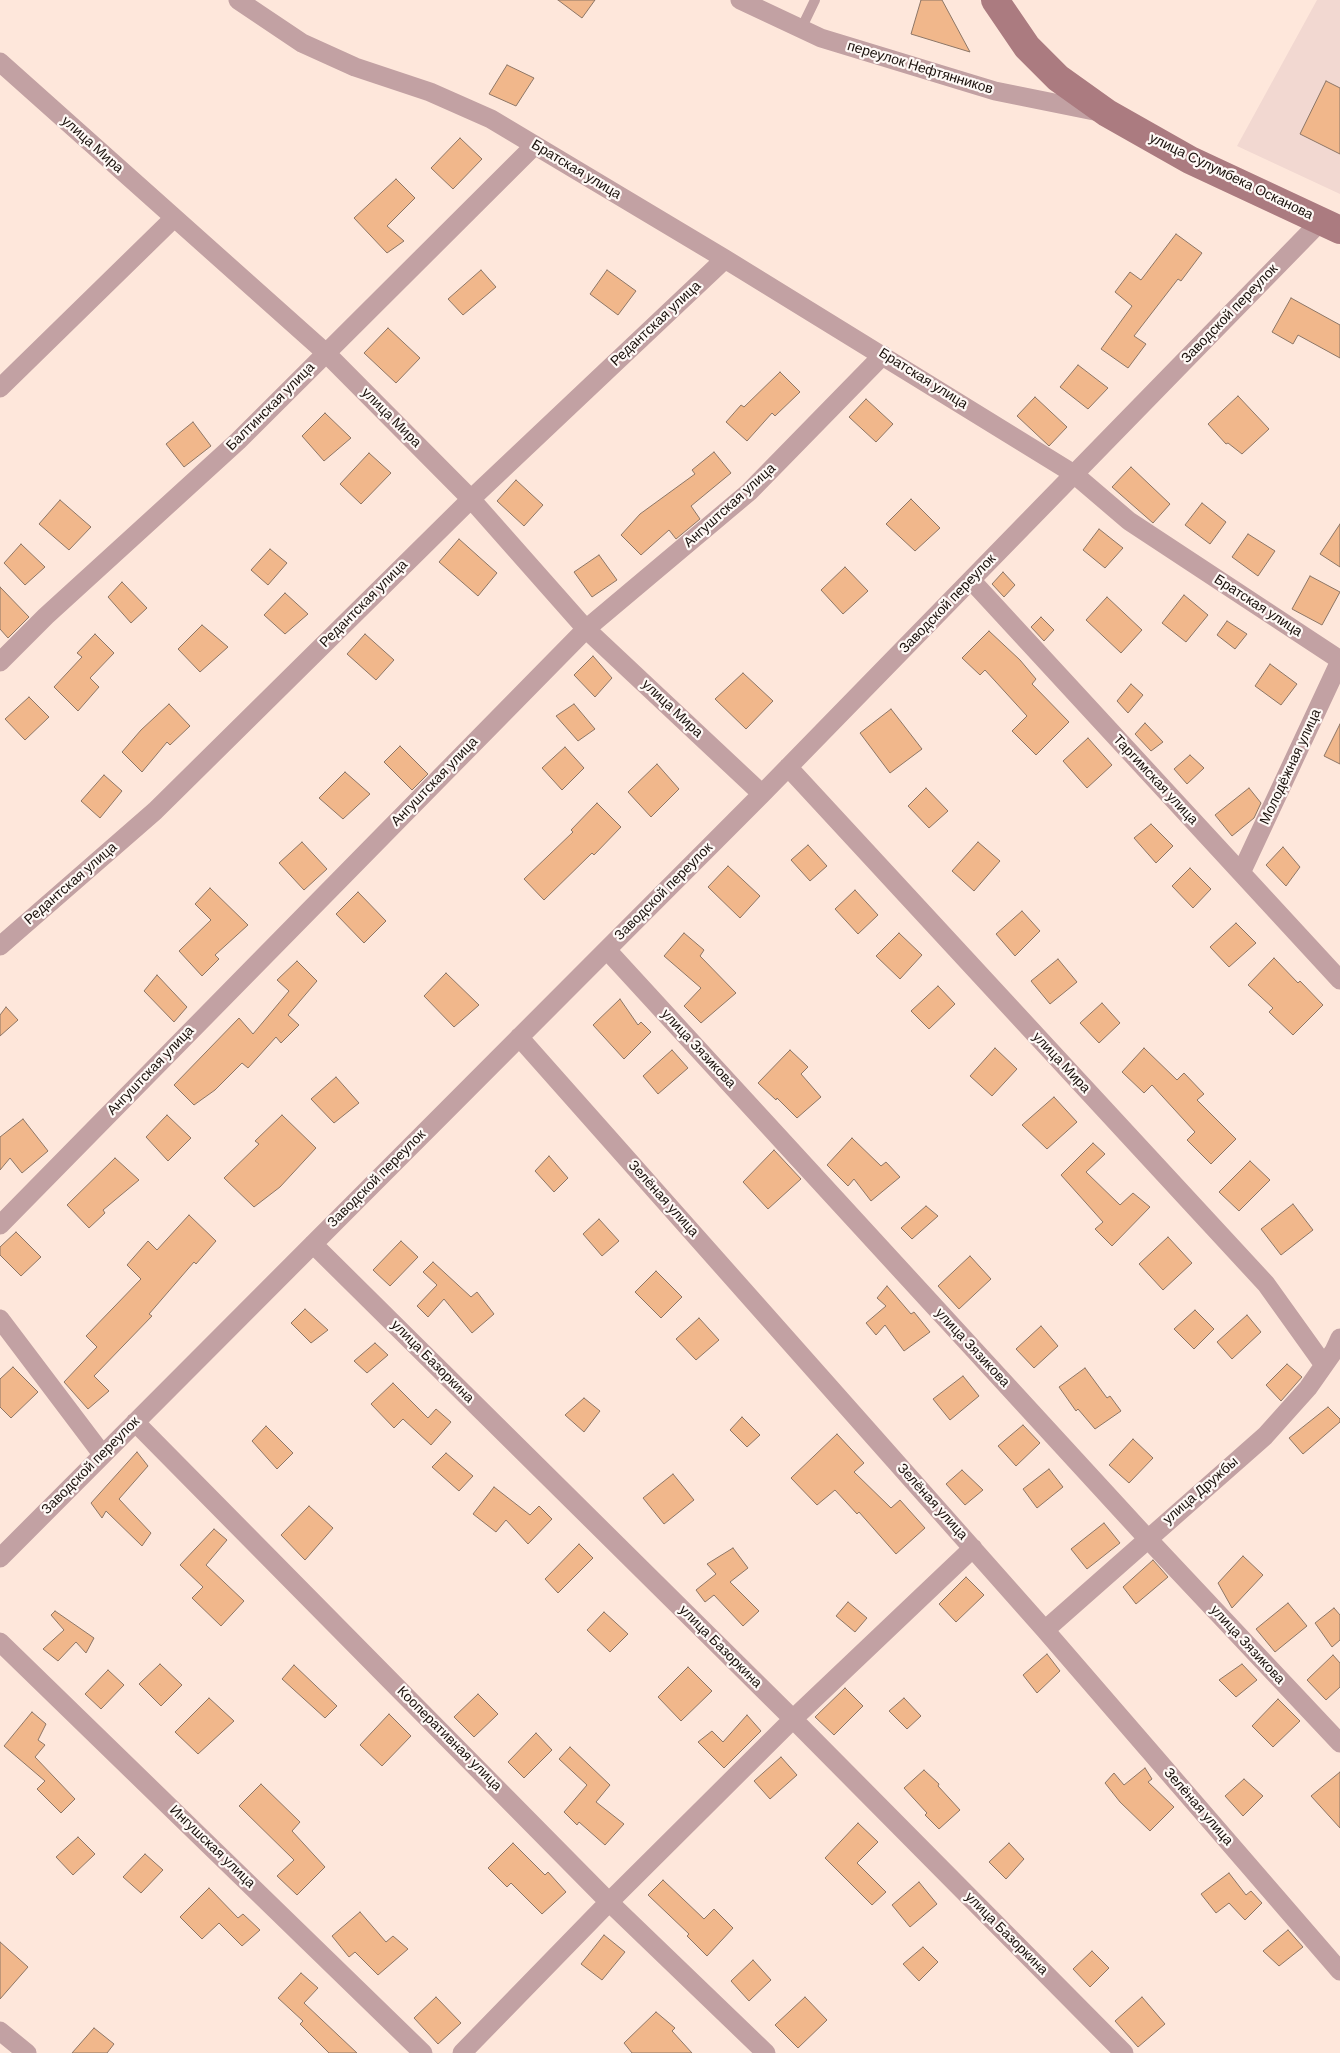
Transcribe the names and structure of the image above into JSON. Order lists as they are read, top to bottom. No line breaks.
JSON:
{"streets":{"main road":["улица Сулумбека Осканова"],"street":["переулок Нефтянников","улица Мира","Братская улица","Заводской переулок","Редантская улица","Балтинская улица","Ангуштская улица","Молодёжная улица","Таргимская улица","улица Зязикова","Зелёная улица","улица Базоркина","улица Дружбы","Кооперативная улица","Ингушская улица"]},"crossings":[["переулок Нефтянников","улица Сулумбека Осканова"],["улица Мира","Заводской переулок"],["улица Мира","Редантская улица"],["улица Мира","Балтинская улица"],["улица Мира","Ангуштская улица"],["улица Мира","улица Дружбы"],["Братская улица","Заводской переулок"],["Братская улица","Редантская улица"],["Братская улица","Балтинская улица"],["Братская улица","Ангуштская улица"],["Братская улица","Молодёжная улица"],["улица Сулумбека Осканова","Заводской переулок"],["Заводской переулок","Таргимская улица"],["Заводской переулок","улица Зязикова"],["Заводской переулок","Зелёная улица"],["Заводской переулок","улица Базоркина"],["Заводской переулок","Кооперативная улица"],["Молодёжная улица","Таргимская улица"],["улица Зязикова","улица Дружбы"],["Зелёная улица","улица Дружбы"]]}
